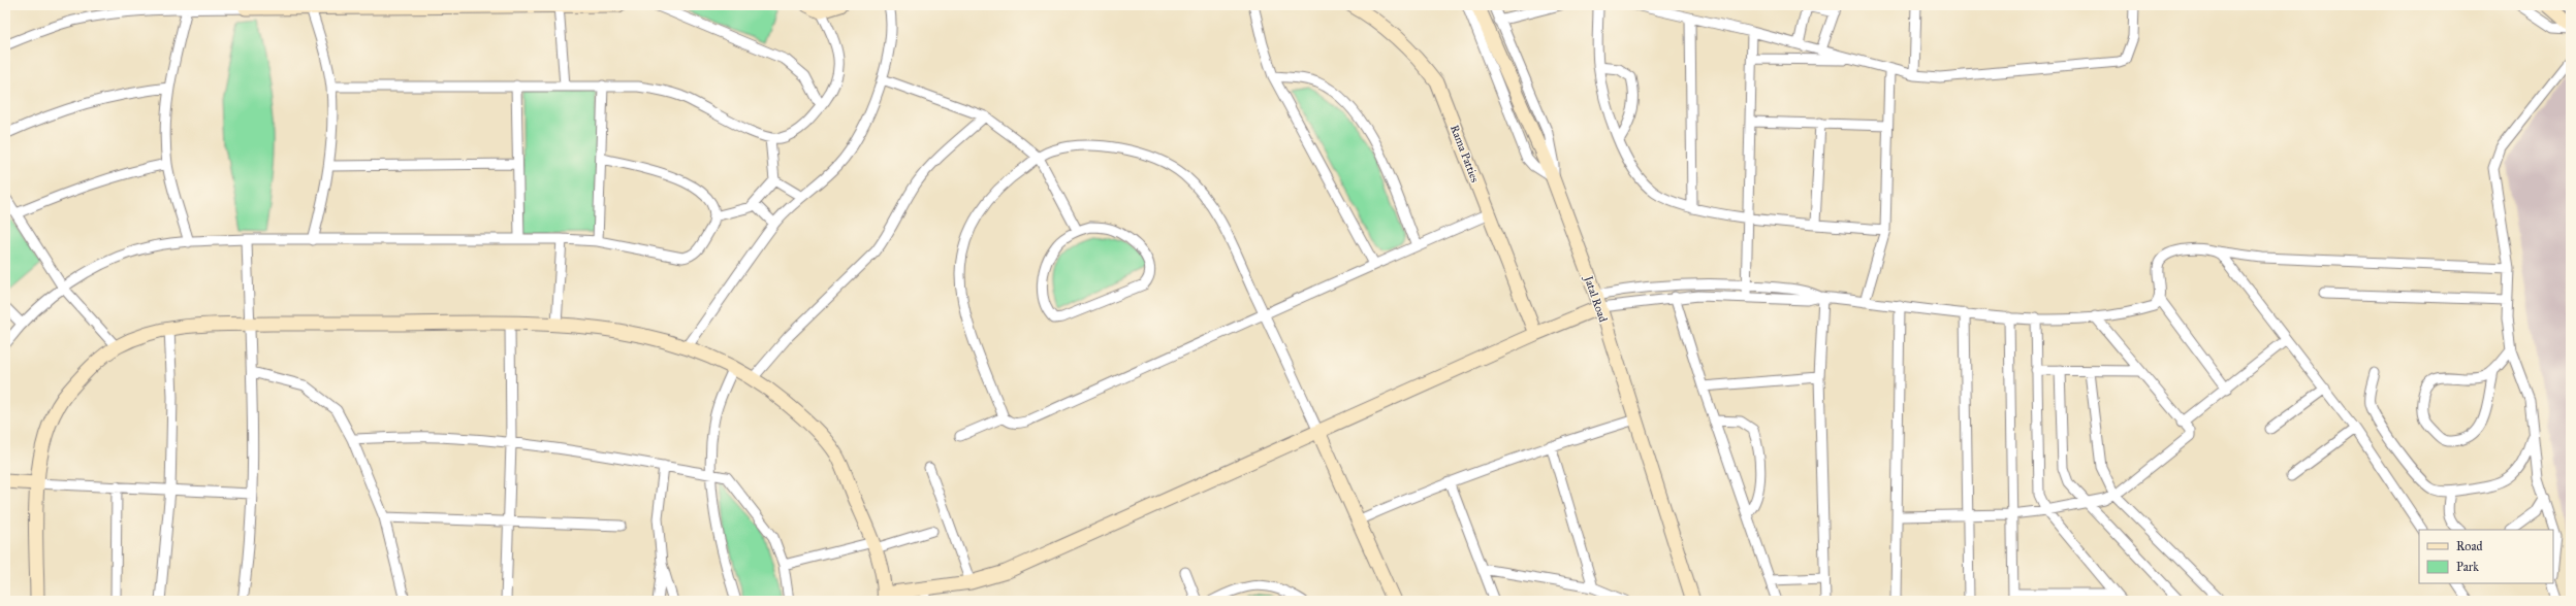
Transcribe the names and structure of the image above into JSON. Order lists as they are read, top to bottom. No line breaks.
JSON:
{"streets":{"street":["Rama Patties","Jatal Road"]},"legend":["Road","Park"]}
